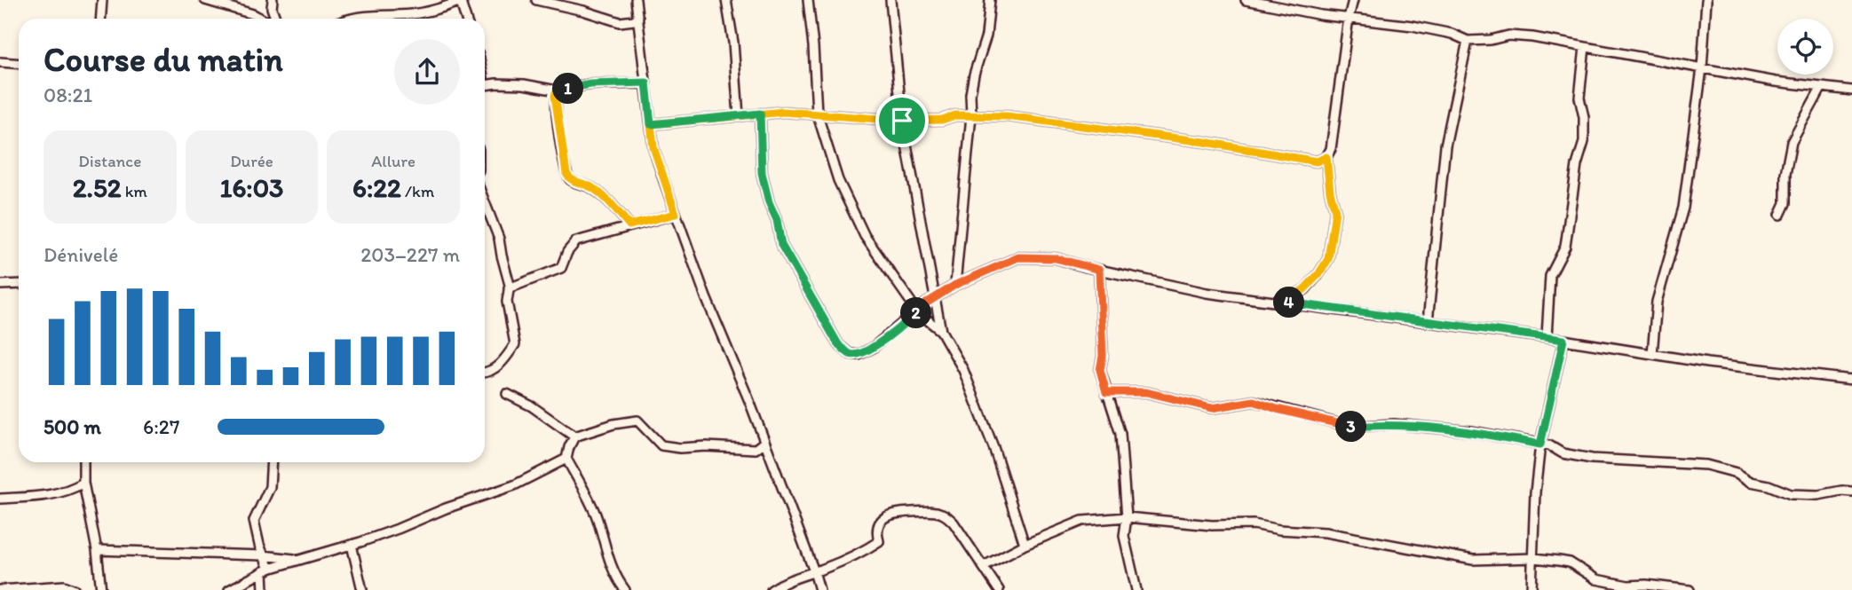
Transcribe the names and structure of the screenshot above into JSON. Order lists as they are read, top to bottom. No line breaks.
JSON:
{"page":{"heading":["Course du matin","08:21"],"pins":["1","4","2","3"],"stats":[["Distance","2.52 km"],["Durée","16:03"],["Allure","6:22 /km"]],"chart":["Dénivelé","203–227 m"],"list":[{"name":"500 m","note":"6:27"}]}}
